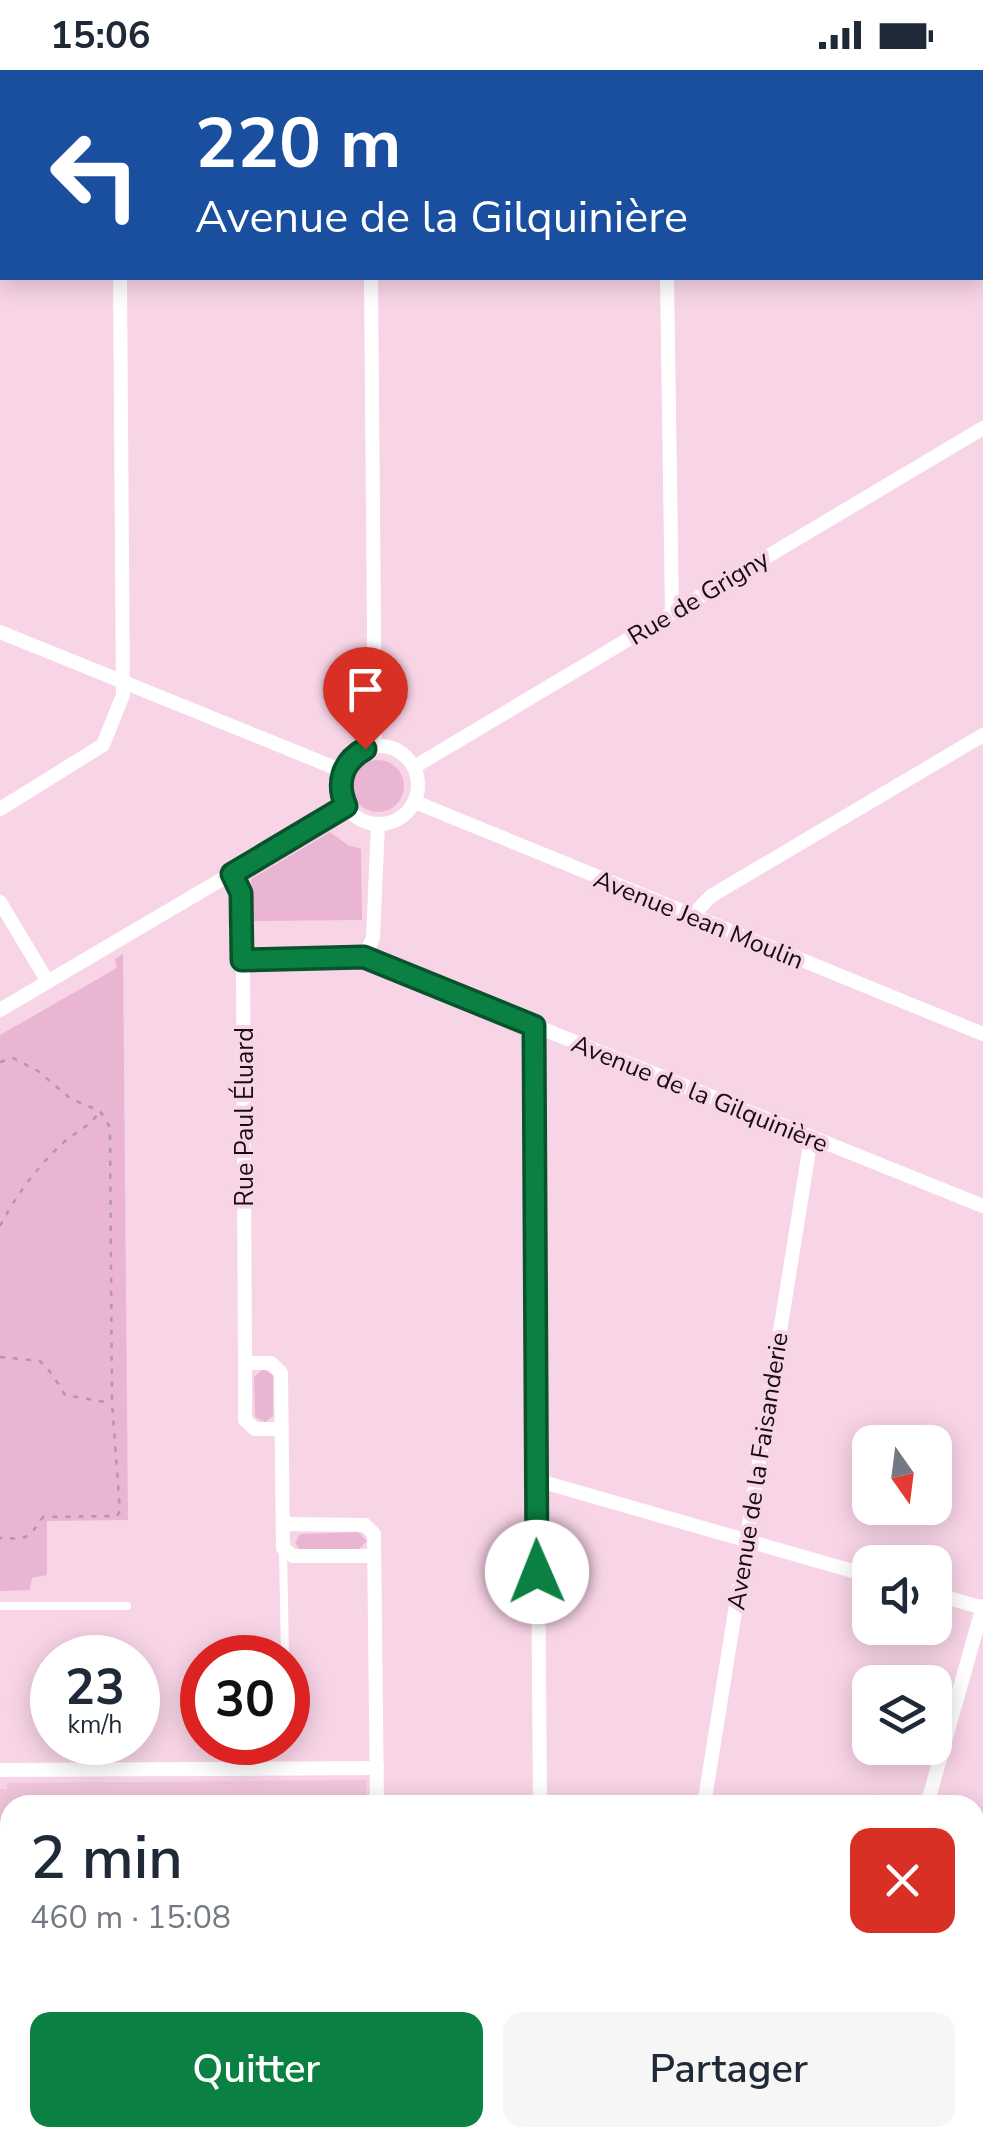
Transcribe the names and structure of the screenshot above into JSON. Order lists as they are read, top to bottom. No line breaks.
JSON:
{"streets":{"street":["Rue de Grigny","Avenue Jean Moulin","Avenue de la Gilquinière","Rue Paul Éluard","Avenue de la Faisanderie"]},"crossings":[["Rue de Grigny","Avenue Jean Moulin"],["Avenue de la Gilquinière","Rue Paul Éluard"],["Avenue de la Gilquinière","Avenue de la Faisanderie"]],"north":"bottom","page":{"status":"15:06","turn":["220 m","Avenue de la Gilquinière"],"speed":"23 km/h","limit":"30","heading":["2 min","460 m · 15:08"],"buttons":["Quitter","Partager"]}}
